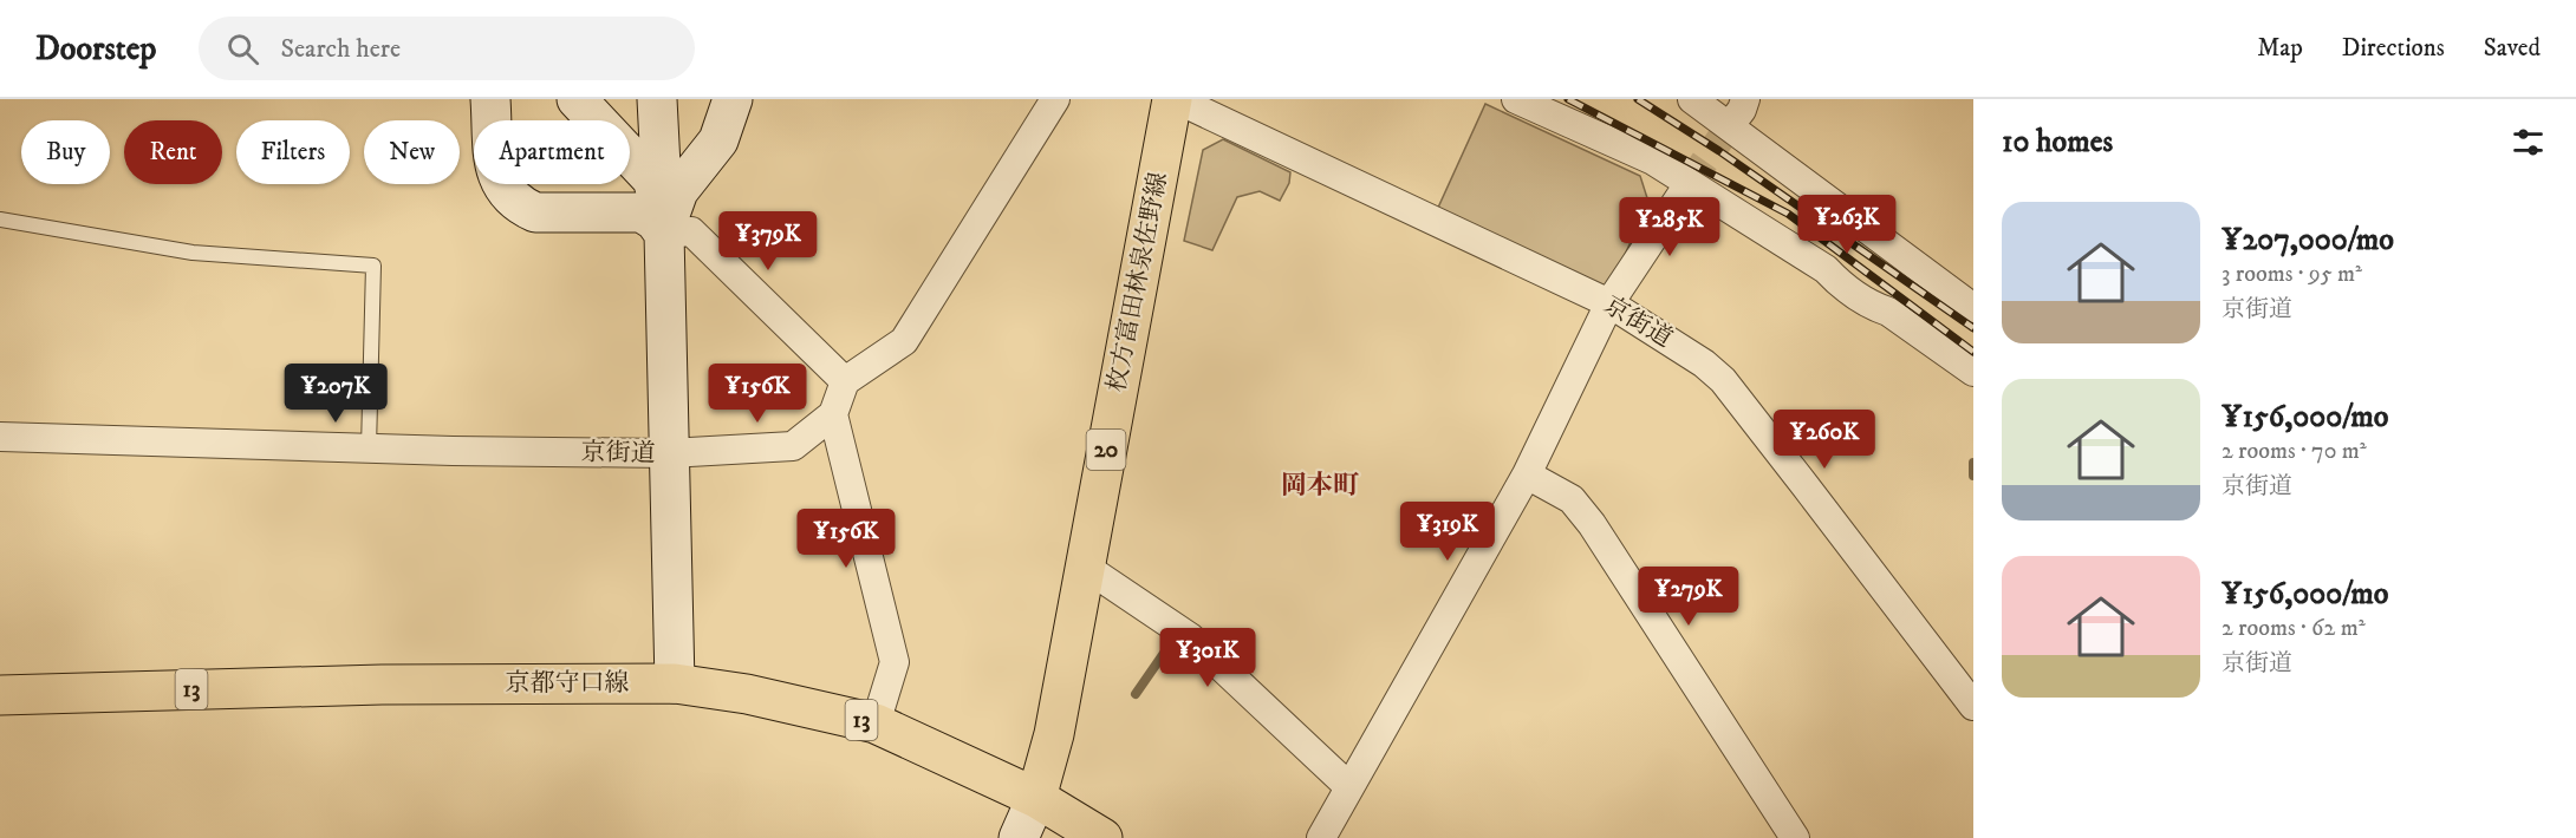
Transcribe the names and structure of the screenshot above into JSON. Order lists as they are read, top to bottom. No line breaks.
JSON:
{"streets":{"main road":["枚方富田林泉佐野線","20","京都守口線","13"],"street":["京街道"]},"crossings":[["枚方富田林泉佐野線","京街道"],["枚方富田林泉佐野線","京都守口線"]],"districts":["岡本町"],"page":{"header":"Doorstep","search":"Search here","nav":["Map","Directions","Saved"],"heading":"10 homes","chip":["Buy","Rent","Filters","New","Apartment"],"list":[{"name":"¥207,000/mo","note":"3 rooms · 95 m² · 京街道"},{"name":"¥156,000/mo","note":"2 rooms · 70 m² · 京街道"},{"name":"¥156,000/mo","note":"2 rooms · 62 m² · 京街道"}],"price":["¥263K","¥285K","¥379K","¥207K","¥156K","¥260K","¥319K","¥156K","¥279K","¥301K"]}}
